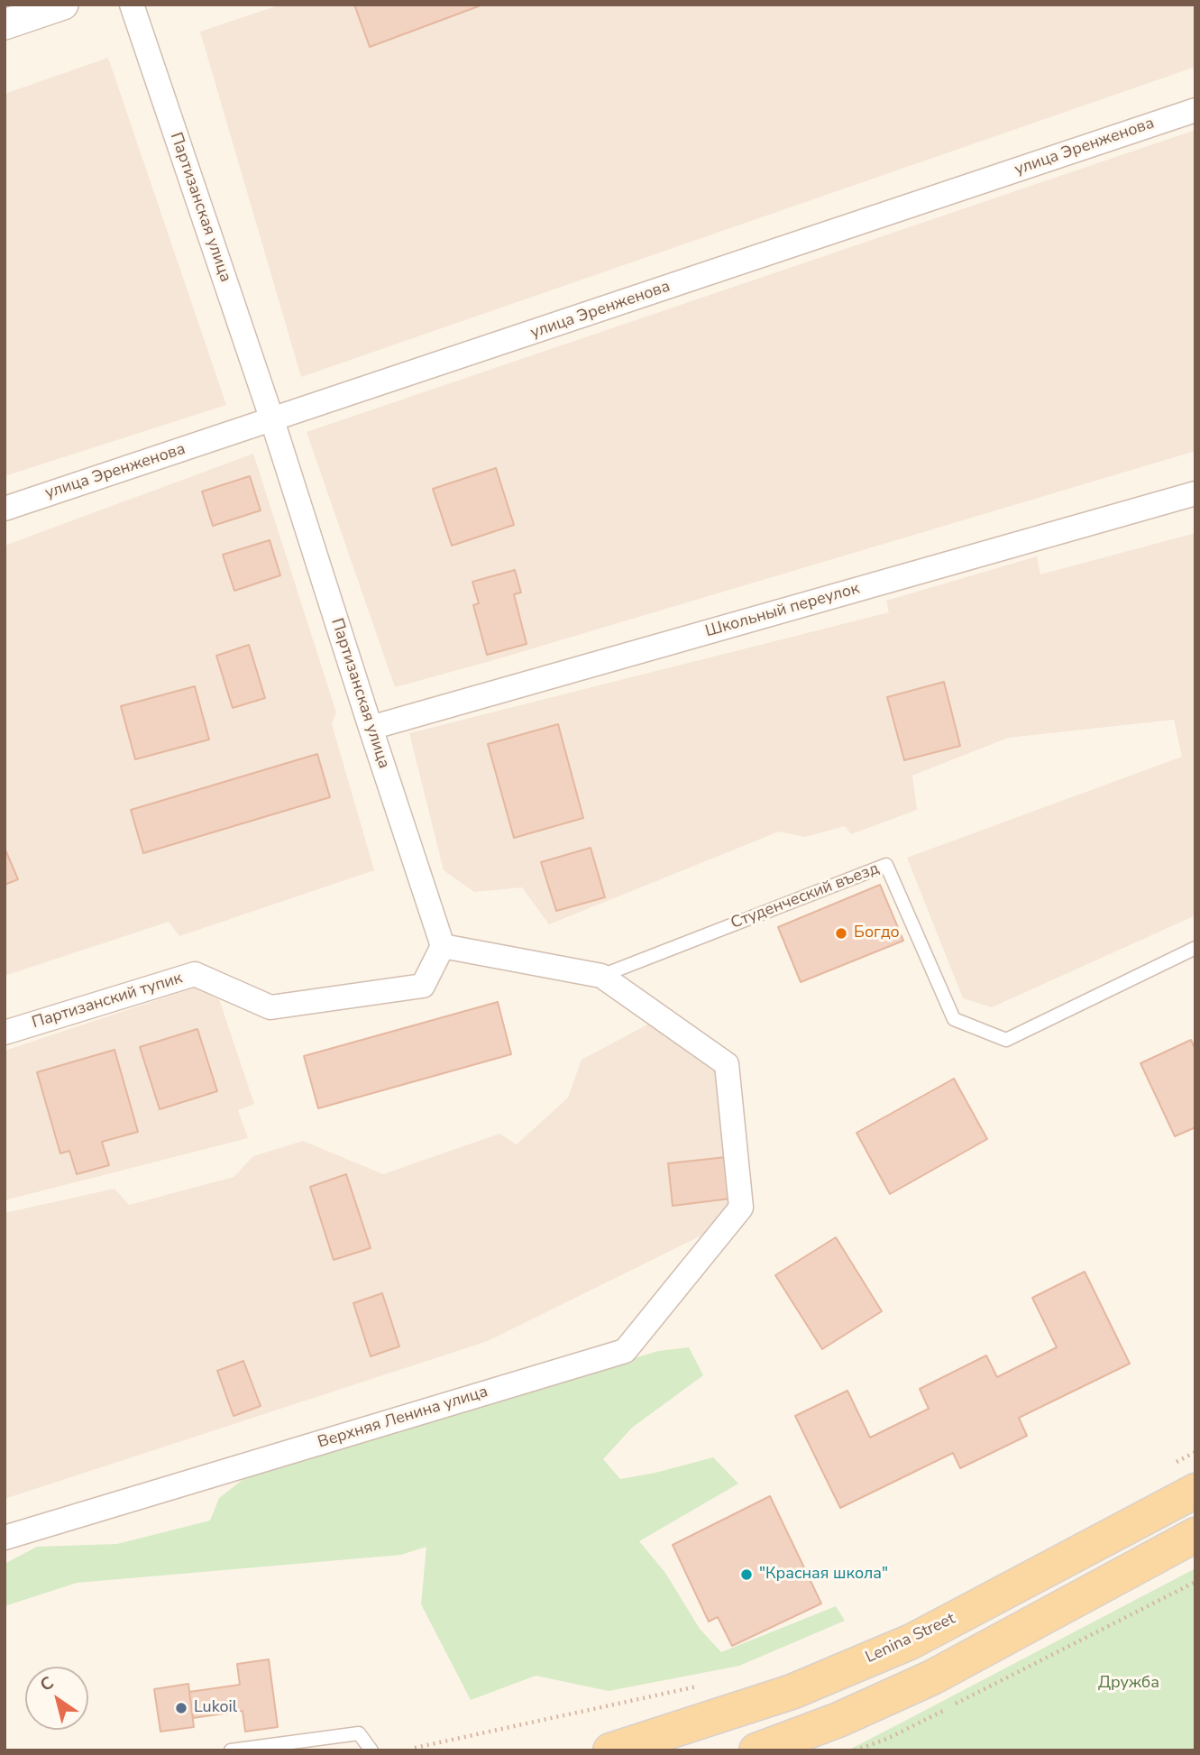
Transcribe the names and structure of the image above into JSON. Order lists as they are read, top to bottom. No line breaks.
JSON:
{"streets":{"main road":["Lenina Street"],"street":["улица Эренженова","Партизанская улица","Школьный переулок","Партизанский тупик","Верхняя Ленина улица"],"lane":["Студенческий въезд"]},"crossings":[["улица Эренженова","Партизанская улица"],["Партизанская улица","Школьный переулок"],["Партизанская улица","Партизанский тупик"],["Студенческий въезд","Верхняя Ленина улица"]],"parks":["Дружба"],"places":["Богдо","\"Красная школа\"","Lukoil"],"north":"top left"}
